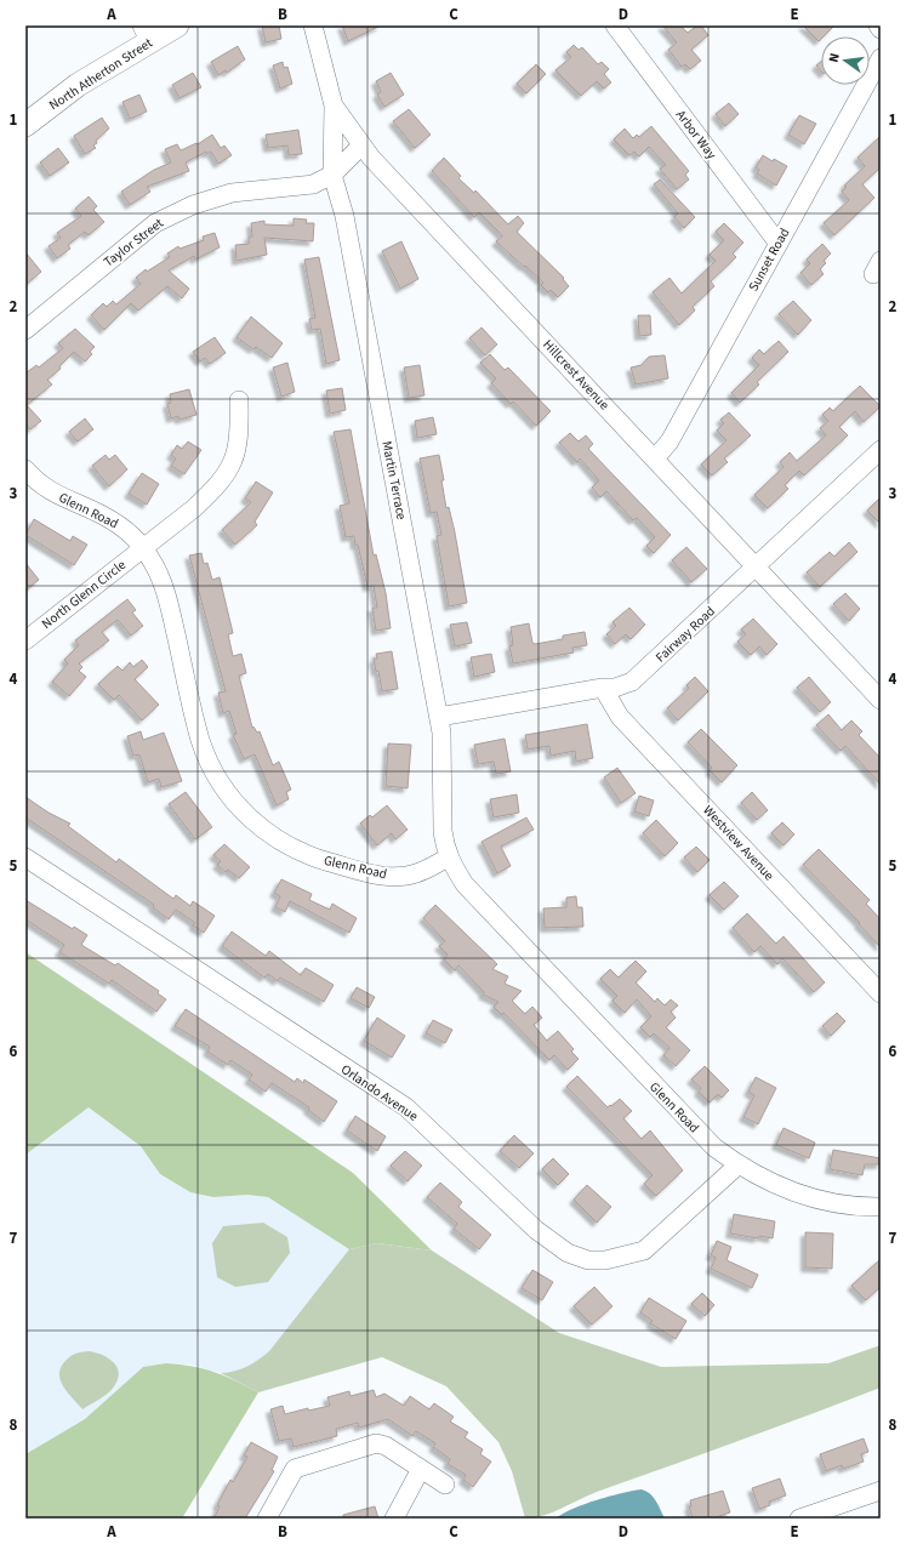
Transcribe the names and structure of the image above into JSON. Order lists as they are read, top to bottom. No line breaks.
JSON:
{"streets":{"main road":["North Atherton Street"],"street":["Arbor Way","Taylor Street","Sunset Road","Hillcrest Avenue","Martin Terrace","Glenn Road","North Glenn Circle","Fairway Road","Westview Avenue","Orlando Avenue"]},"crossings":[["Arbor Way","Sunset Road"],["Taylor Street","Hillcrest Avenue"],["Taylor Street","Martin Terrace"],["Sunset Road","Hillcrest Avenue"],["Hillcrest Avenue","Martin Terrace"],["Hillcrest Avenue","Fairway Road"],["Martin Terrace","Glenn Road"],["Martin Terrace","Fairway Road"],["Glenn Road","North Glenn Circle"],["Glenn Road","Orlando Avenue"],["Fairway Road","Westview Avenue"]],"north":"left","grid":{"columns":["A","B","C","D","E"],"rows":["1","2","3","4","5","6","7","8"]}}
